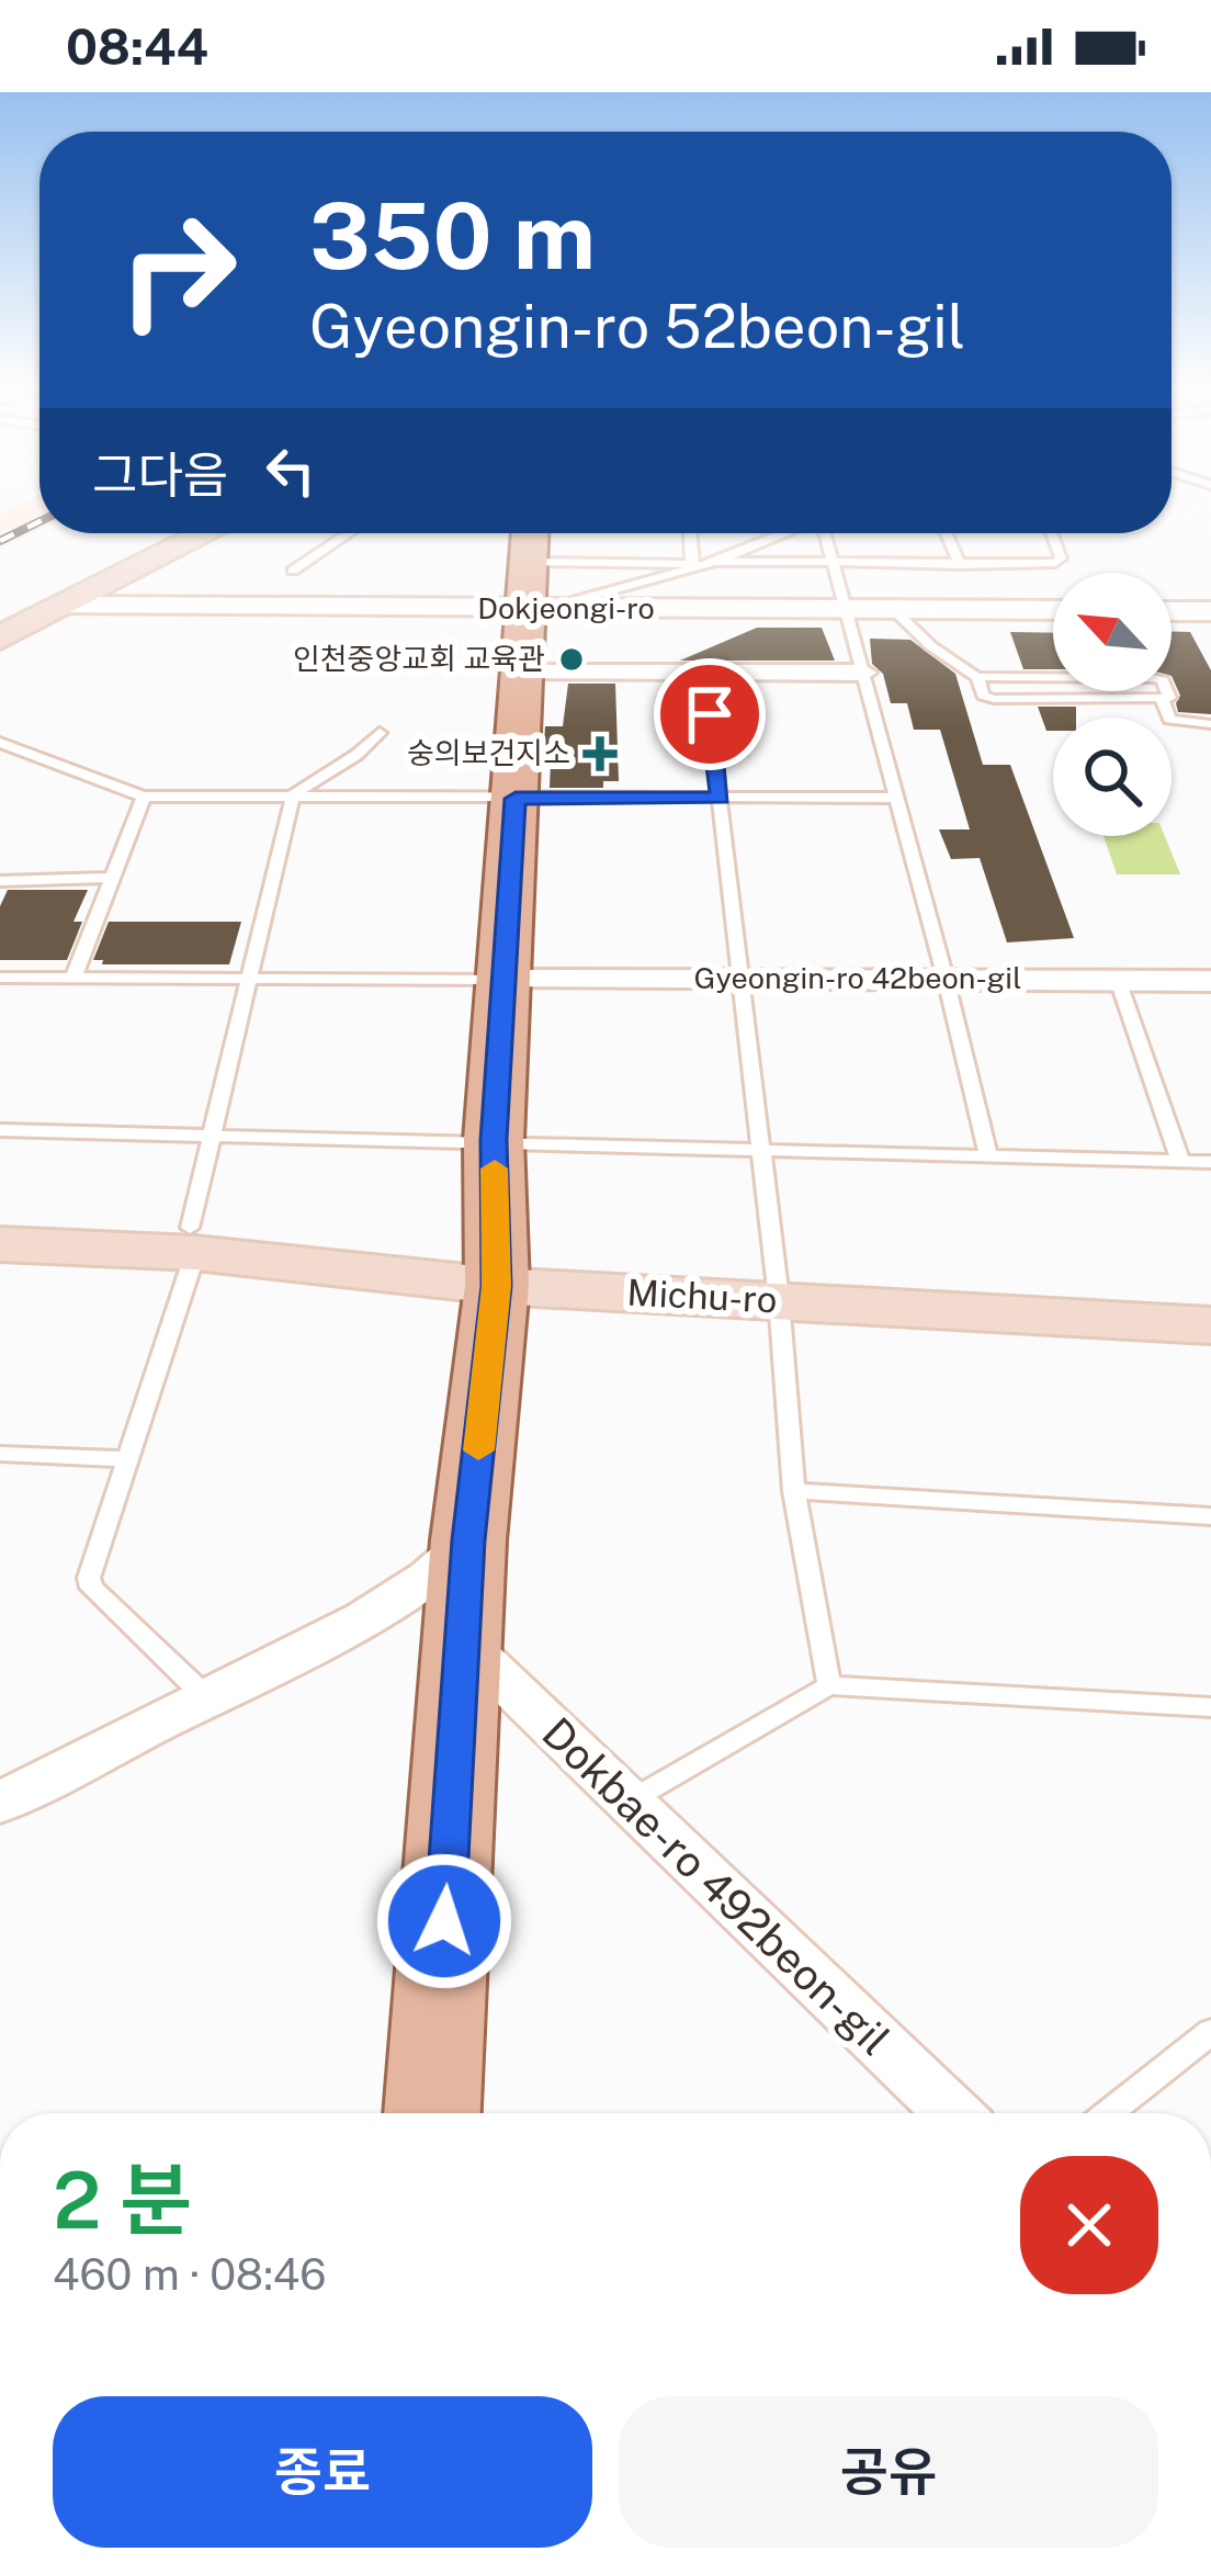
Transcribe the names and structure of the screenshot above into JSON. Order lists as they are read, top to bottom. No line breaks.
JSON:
{"streets":{"main road":["Michu-ro"],"street":["Dokjeongi-ro","Gyeongin-ro 42beon-gil","Dokbae-ro 492beon-gil"]},"places":{"other":["인천중앙교회 교육관"],"health":["숭의보건지소"]},"north":"top left","page":{"status":"08:44","turn":["350 m","Gyeongin-ro 52beon-gil"],"then":"그다음","heading":["2 분","460 m · 08:46"],"buttons":["종료","공유"]}}
